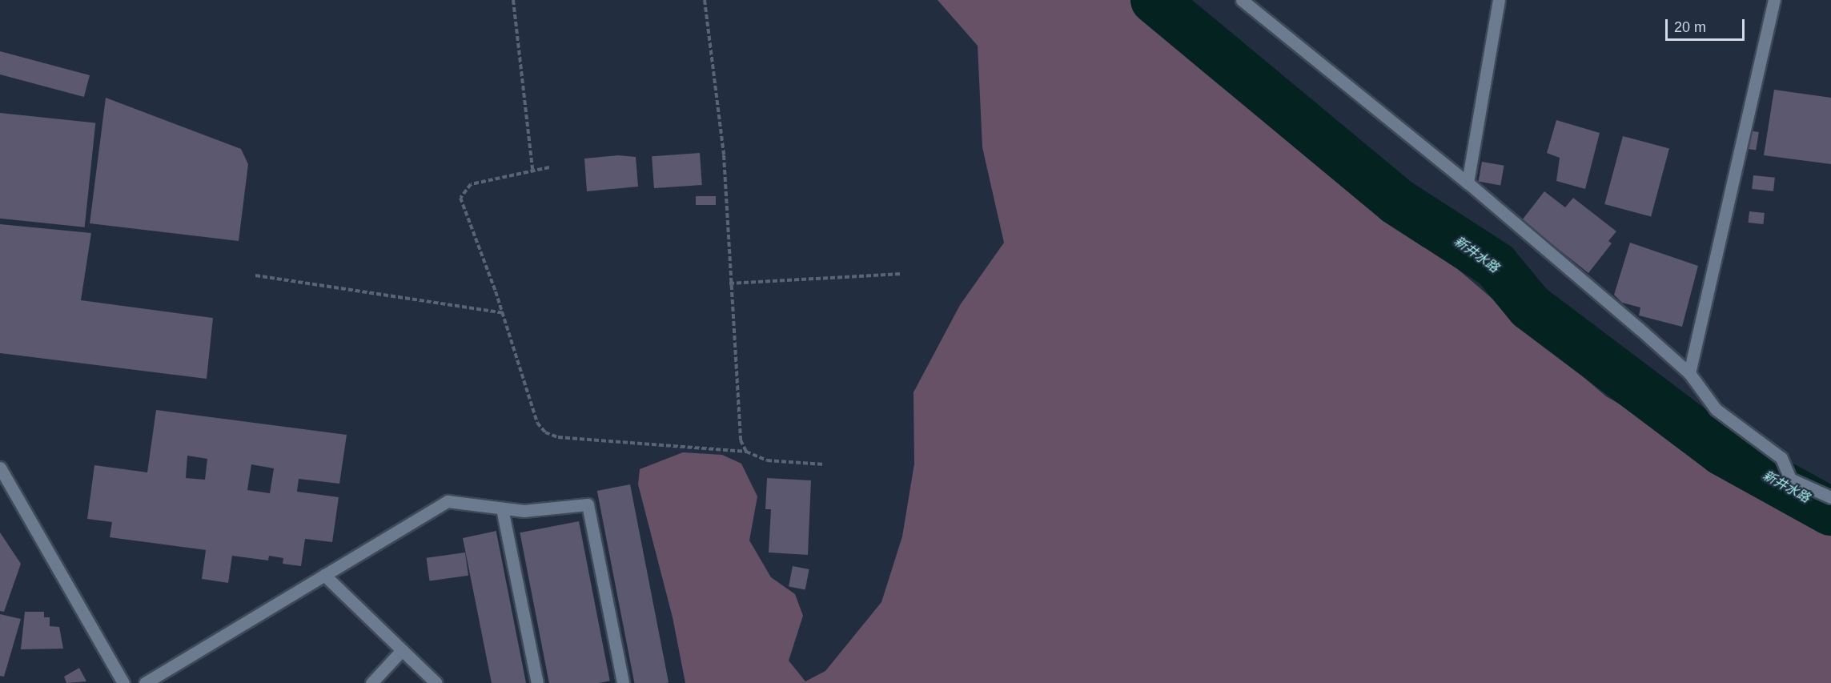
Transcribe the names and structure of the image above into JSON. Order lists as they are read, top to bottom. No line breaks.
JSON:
{"water":["新井水路"],"scale_bar":"20 m"}
